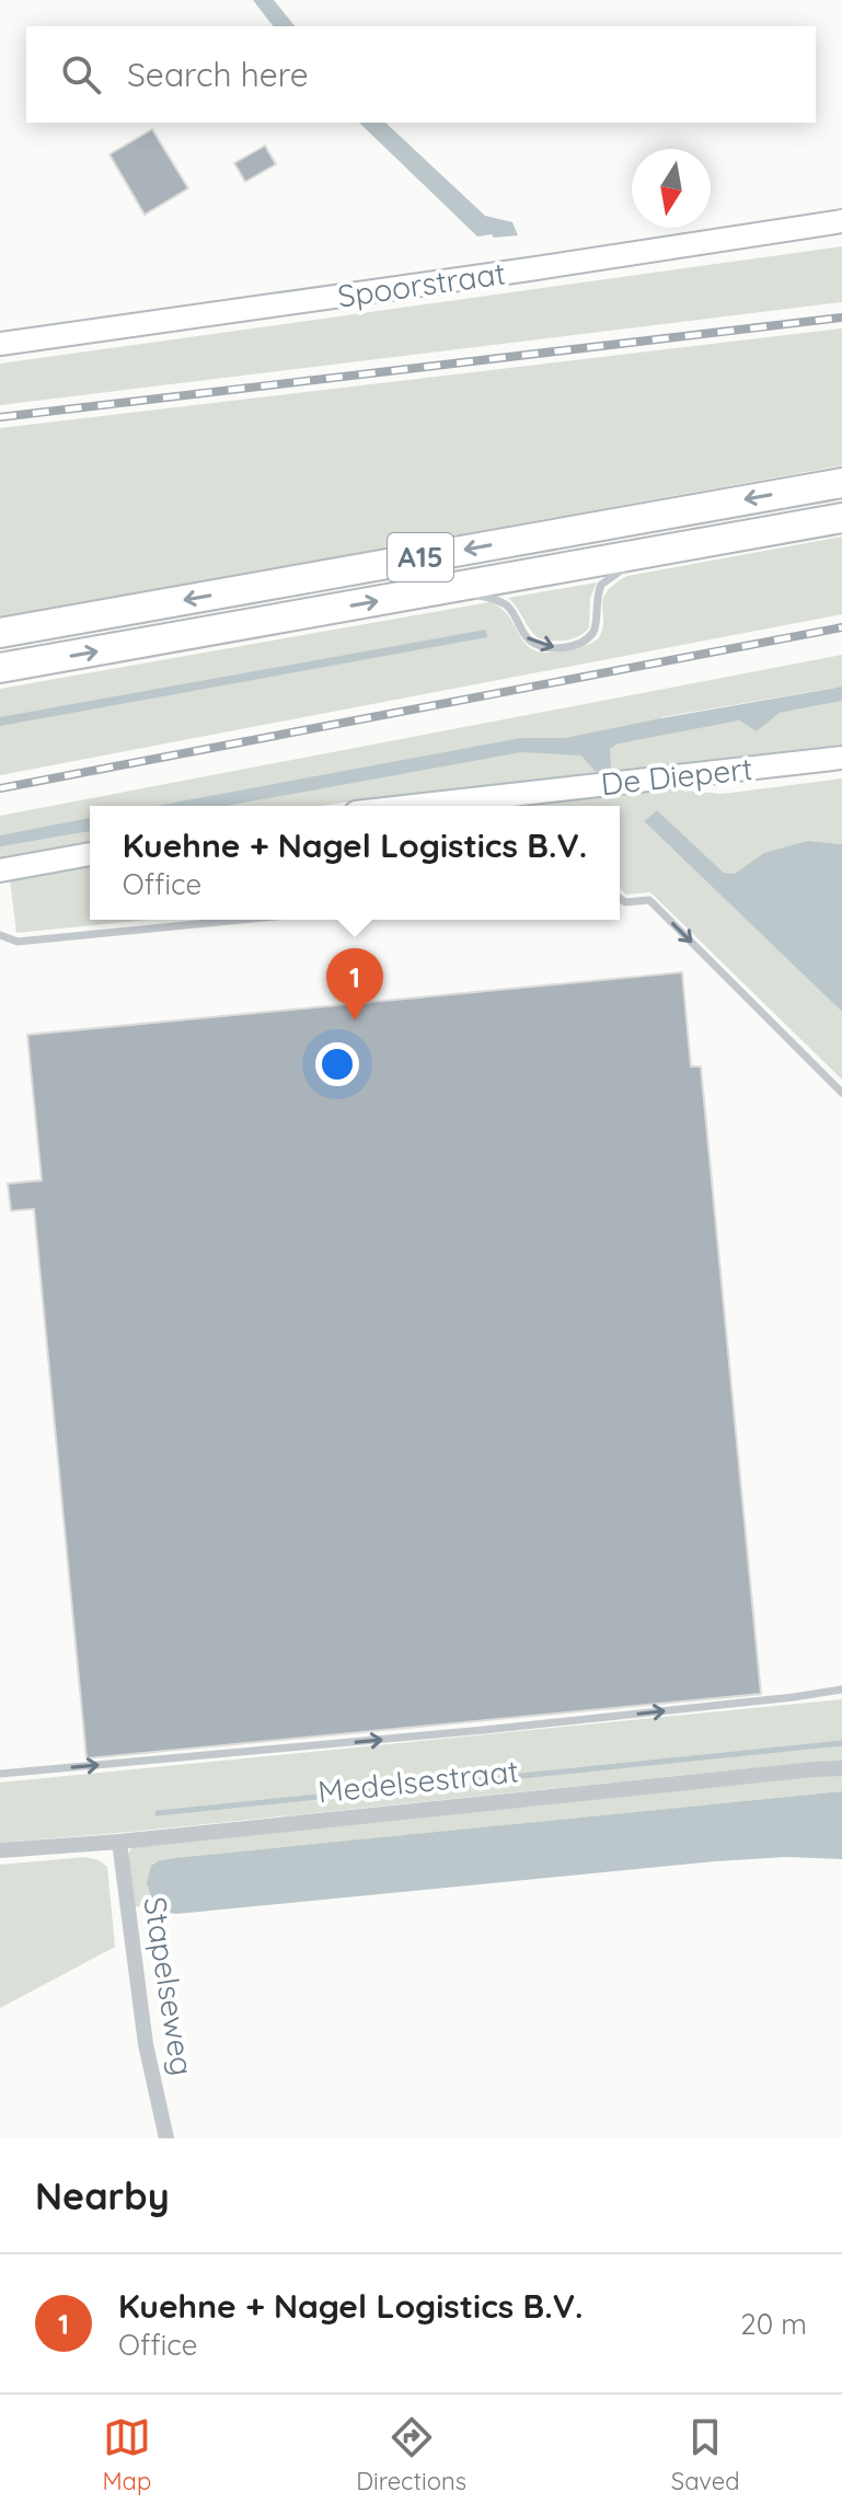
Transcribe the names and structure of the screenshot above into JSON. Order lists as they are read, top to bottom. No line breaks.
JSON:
{"streets":{"highway":["A15"],"main road":["Spoorstraat","De Diepert"],"street":["Medelsestraat","Stapelseweg"]},"crossings":[["Medelsestraat","Stapelseweg"]],"north":"bottom","page":{"search":"Search here","popup":["Kuehne + Nagel Logistics B.V.","Office"],"pins":"1","heading":"Nearby","list":[{"mark":"1","name":"Kuehne + Nagel Logistics B.V.","note":"Office","value":"20 m"}],"nav":["Map","Directions","Saved"]}}
